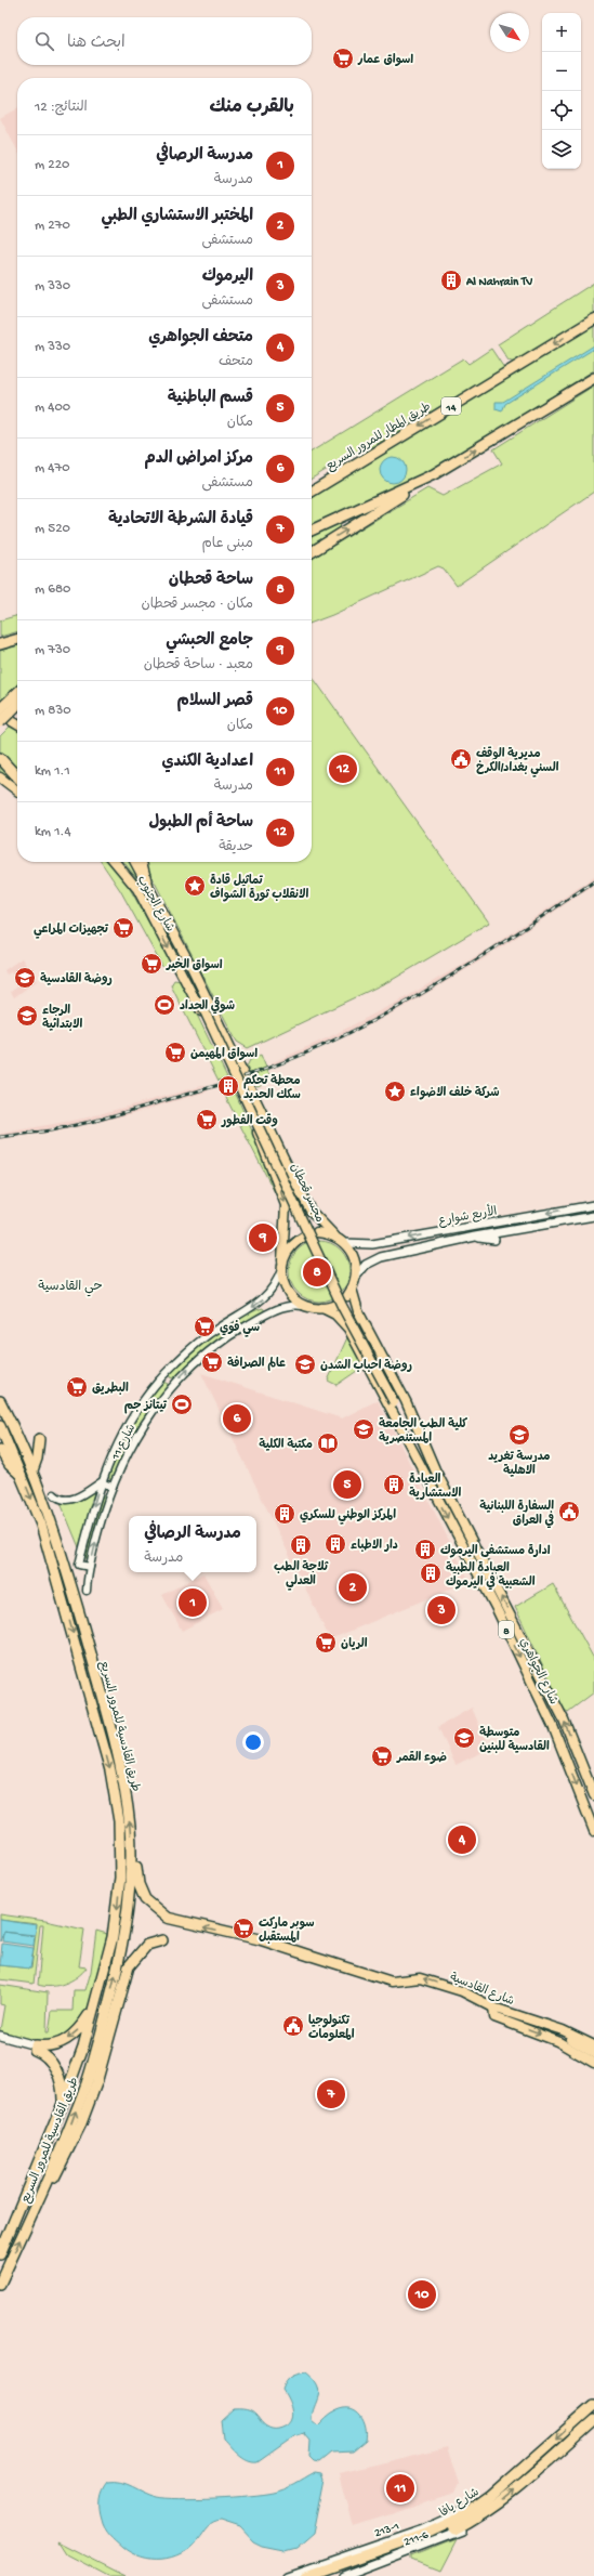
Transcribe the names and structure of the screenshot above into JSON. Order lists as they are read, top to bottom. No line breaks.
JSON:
{"streets":{"highway":["14","طريق المطار للمرور السريع","طريق القادسية للمرور السريع","شارع يافا"],"main road":["شارع الجنوب","مجسر قحطان","الأربع شوارع","8","شارع الجواهري","شارع القادسية","213-1","211-6"],"street":["شارع 11"]},"crossings":[["شارع الجنوب","مجسر قحطان"],["مجسر قحطان","8"],["مجسر قحطان","شارع الجواهري"],["الأربع شوارع","8"],["8","شارع الجواهري"],["شارع يافا","213-1"],["شارع يافا","211-6"]],"districts":["حي القادسية"],"places":{"supermarket":["اسواق عمار","تجهيزات المراعي","اسواق الخير","اسواق المهيمن","وقت الفطور","سي فوي","عالم الصرافة","البطريق","الريان","ضوء القمر","سوبر ماركت المستقبل"],"building":["Al Nahrain TV","محطة تحكم سكك الحديد","العيادة الاستشارية","المركز الوطني للسكري","دار الاطباء","ثلاجة الطب العدلي","ادارة مستشفى اليرموك","العيادة الطبية الشعبية في اليرموك"],"public building":["مديرية الوقف السني بغداد/الكرخ","السفارة اللبنانية في العراق","تكنولوجيا المعلومات"],"place":["تماثيل قادة الانقلاب ثورة الشواف","شركة خلف الاضواء"],"school or university":["روضة القادسية","الرجاء الابتدائية","روضة احباب الشدن","كلية الطب الجامعة المستنصرية","مدرسة تغريد الاهلية","متوسطة القادسية للبنين"],"sports":["شوقي الحداد","تيتانز جم"],"library":["مكتبة الكلية"]},"north":"bottom right","page":{"map_buttons":["+","−"],"search":"ابحث هنا","heading":["بالقرب منك","النتائج: 12"],"list":[{"mark":"1","name":"مدرسة الرصافي","note":"مدرسة","value":"220 m"},{"mark":"2","name":"المختبر الاستشاري الطبي","note":"مستشفى","value":"270 m"},{"mark":"3","name":"اليرموك","note":"مستشفى","value":"330 m"},{"mark":"4","name":"متحف الجواهري","note":"متحف","value":"330 m"},{"mark":"5","name":"قسم الباطنية","note":"مكان","value":"400 m"},{"mark":"6","name":"مركز امراض الدم","note":"مستشفى","value":"470 m"},{"mark":"7","name":"قيادة الشرطة الاتحادية","note":"مبنى عام","value":"520 m"},{"mark":"8","name":"ساحة قحطان","note":"مكان · مجسر قحطان","value":"680 m"},{"mark":"9","name":"جامع الحبشي","note":"معبد · ساحة قحطان","value":"730 m"},{"mark":"10","name":"قصر السلام","note":"مكان","value":"830 m"},{"mark":"11","name":"اعدادية الكندي","note":"مدرسة","value":"1.1 km"},{"mark":"12","name":"ساحة أم الطبول","note":"حديقة","value":"1.4 km"}],"pins":["12","9","8","6","5","2","1","3","4","7","10","11"],"popup":["مدرسة الرصافي","مدرسة"]}}
